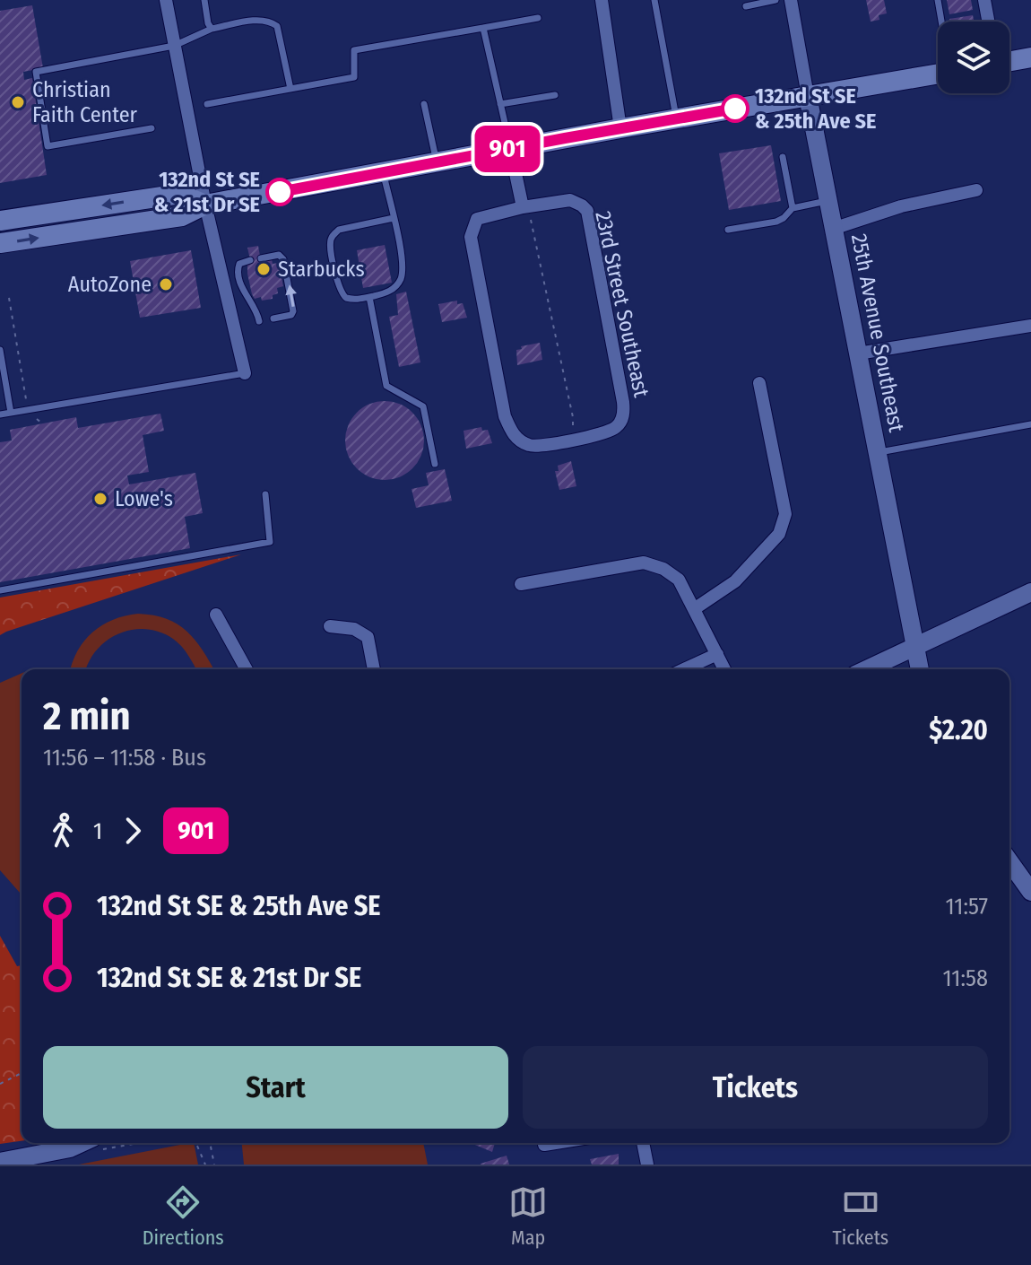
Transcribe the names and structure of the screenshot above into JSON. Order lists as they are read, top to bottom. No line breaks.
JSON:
{"streets":{"street":["23rd Street Southeast","25th Avenue Southeast"]},"places":["Christian Faith Center","132nd St SE & 25th Ave SE","132nd St SE & 21st Dr SE","Starbucks","AutoZone","Lowe's"],"lines":["bus line 901"],"page":{"on_map":"901","heading":["2 min","11:56 – 11:58 · Bus","$2.20"],"legs":["1","901"],"list":[{"name":"132nd St SE & 25th Ave SE","value":"11:57"},{"name":"132nd St SE & 21st Dr SE","value":"11:58"}],"buttons":["Start","Tickets"],"tabs":["Directions","Map","Tickets"]}}
